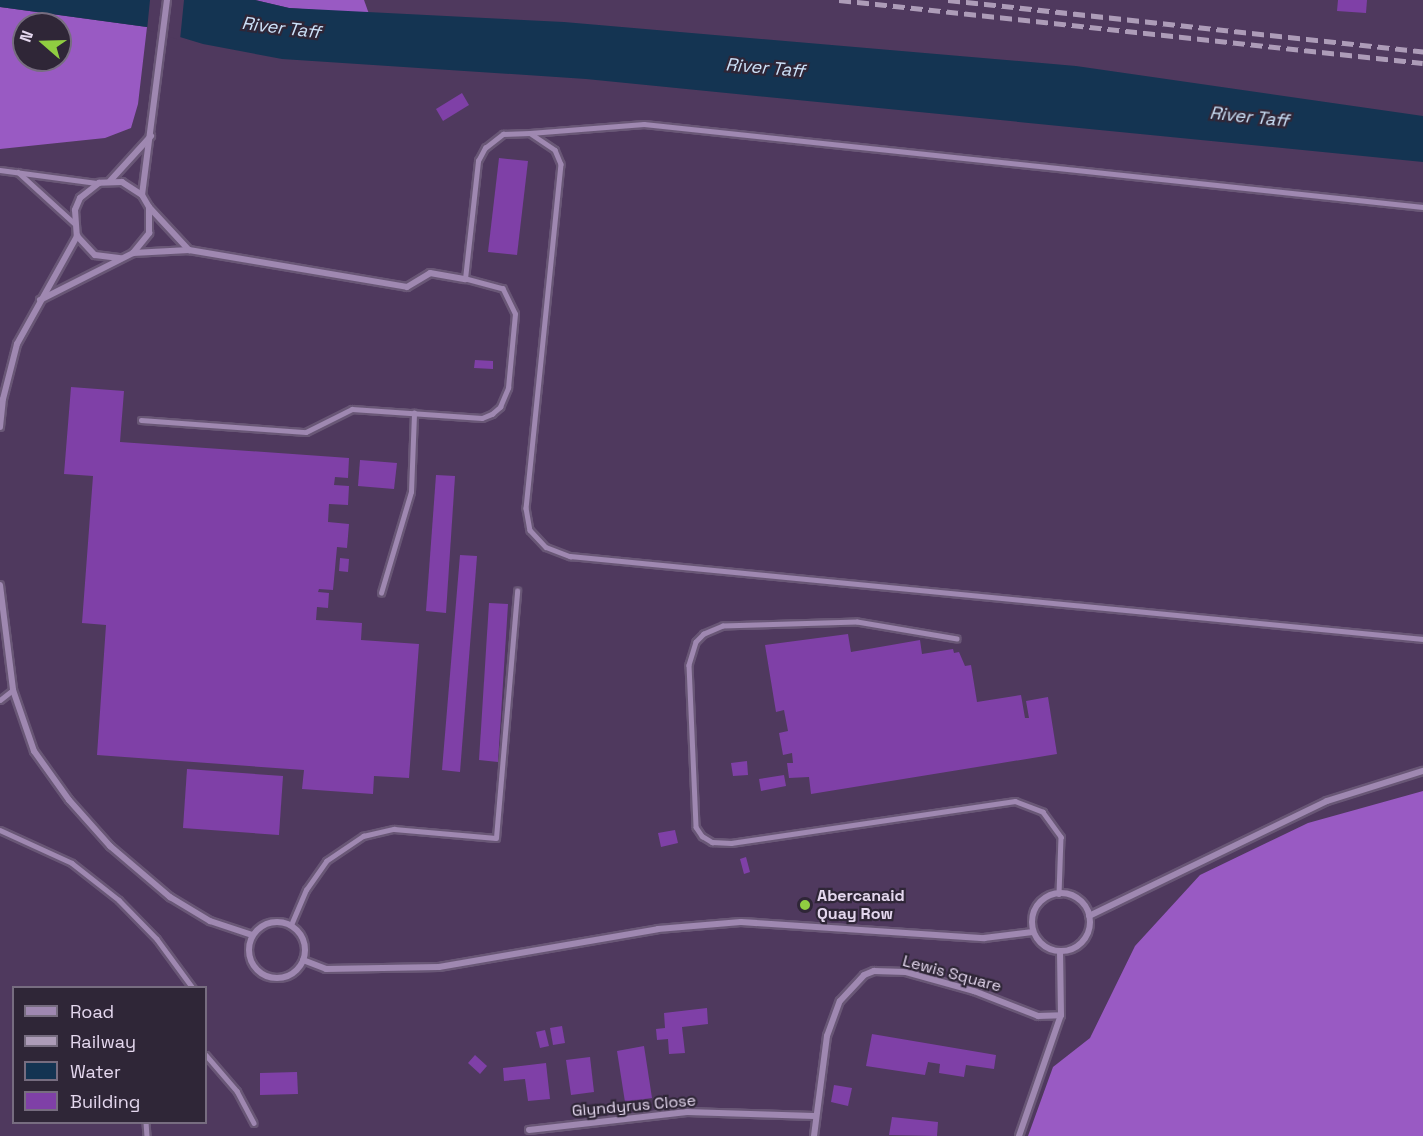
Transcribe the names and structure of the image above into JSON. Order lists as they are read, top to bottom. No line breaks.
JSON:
{"streets":{"street":["Lewis Square","Glyndyrus Close"]},"crossings":[["Lewis Square","Glyndyrus Close"]],"water":["River Taff"],"places":["Abercanaid Quay Row"],"legend":["Road","Railway","Water","Building"],"north":"left"}
